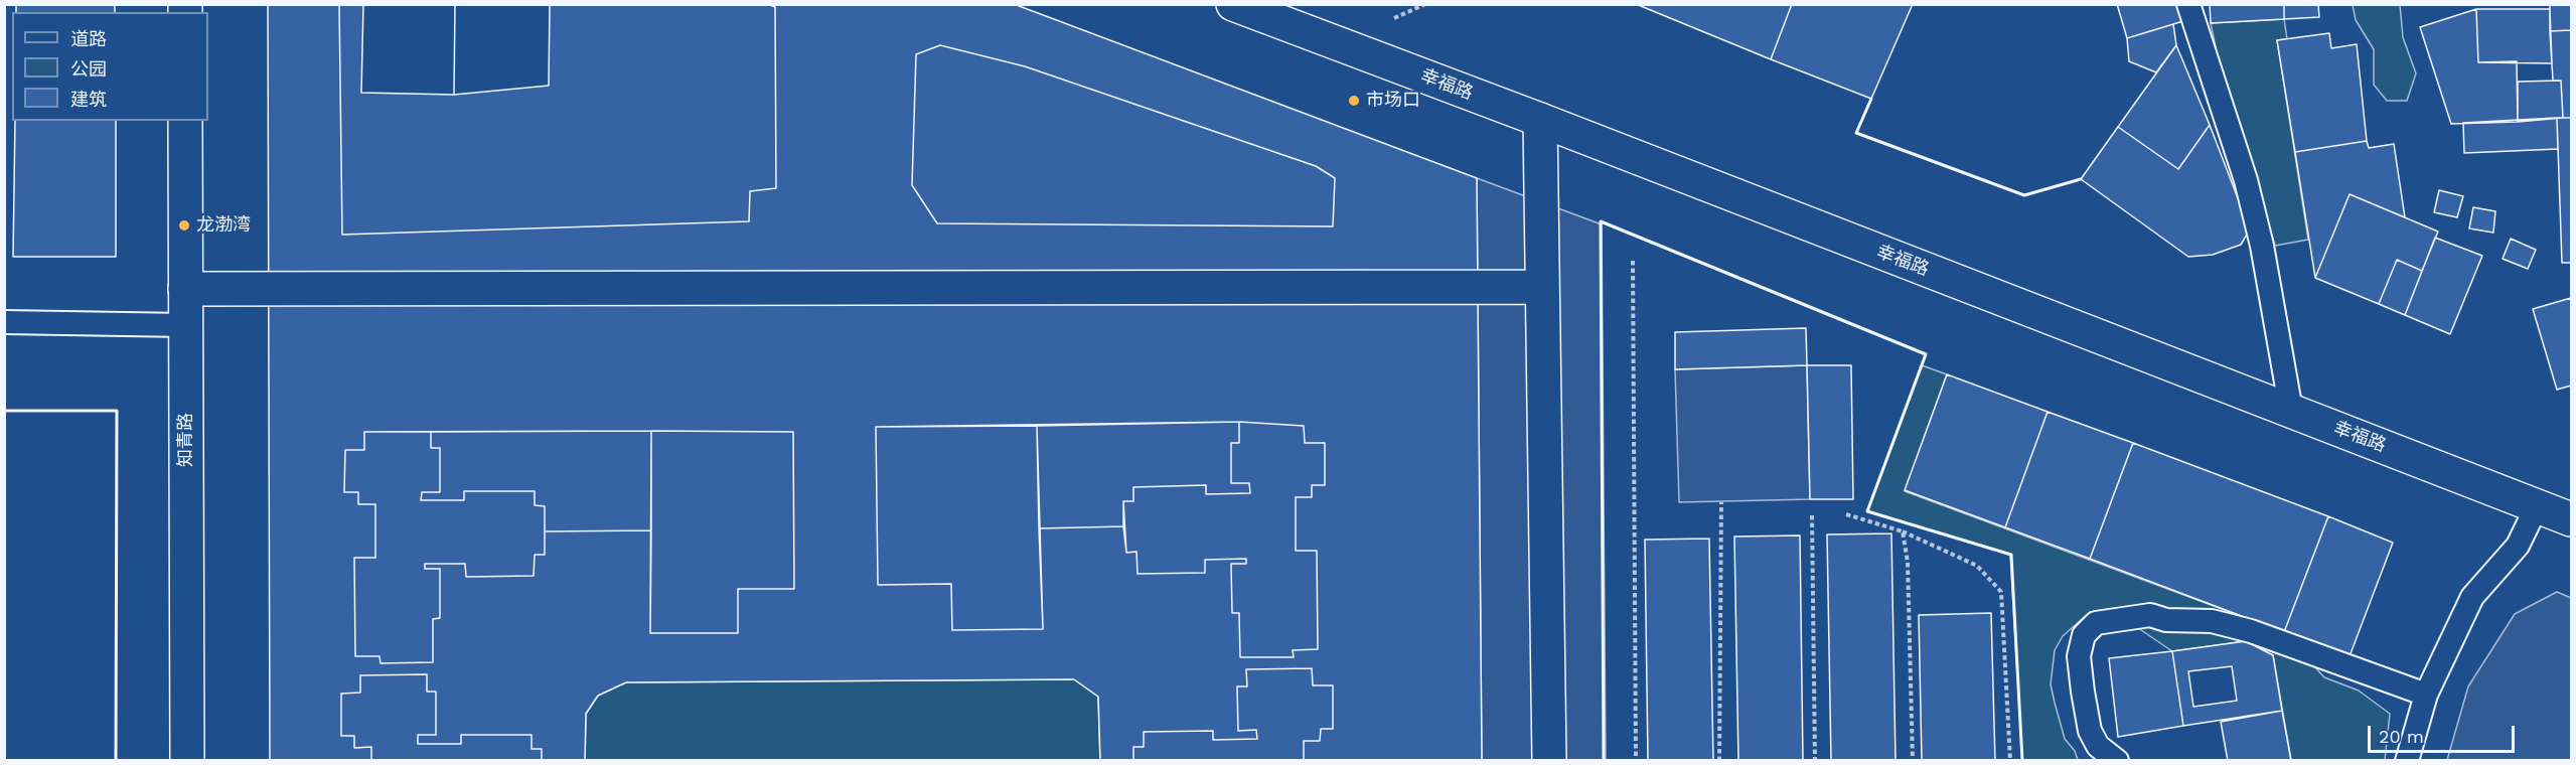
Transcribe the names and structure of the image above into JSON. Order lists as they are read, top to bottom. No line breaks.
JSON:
{"streets":{"main road":["幸福路","知青路"]},"places":["市场口","龙渤湾"],"legend":["道路","公园","建筑"],"scale_bar":"20 m"}
